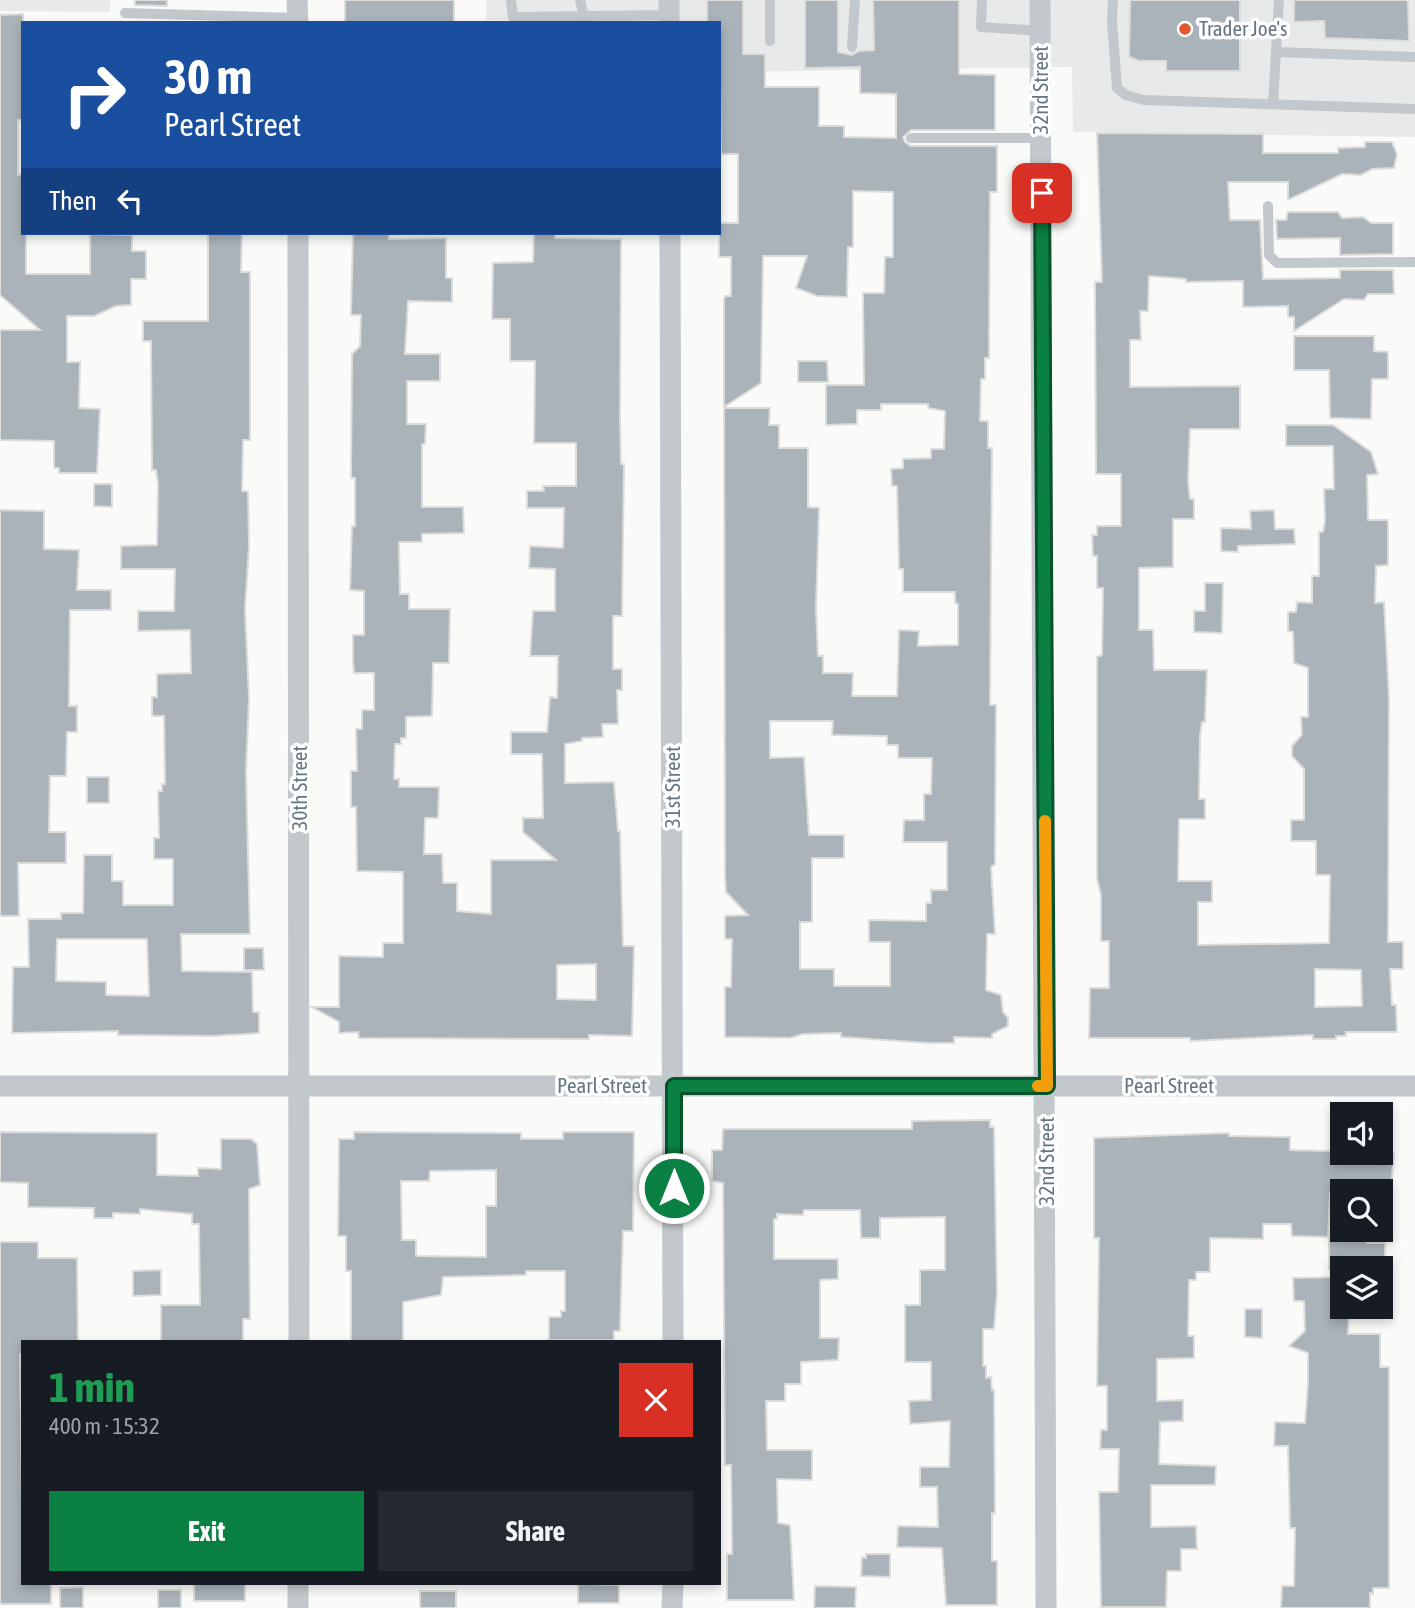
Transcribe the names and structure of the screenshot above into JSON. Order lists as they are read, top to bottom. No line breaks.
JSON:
{"streets":{"street":["32nd Street","31st Street","30th Street","Pearl Street"]},"crossings":[["32nd Street","Pearl Street"],["31st Street","Pearl Street"],["30th Street","Pearl Street"]],"places":["Trader Joe's"],"page":{"turn":["30 m","Pearl Street"],"then":"Then","heading":["1 min","400 m · 15:32"],"buttons":["Exit","Share"]}}
